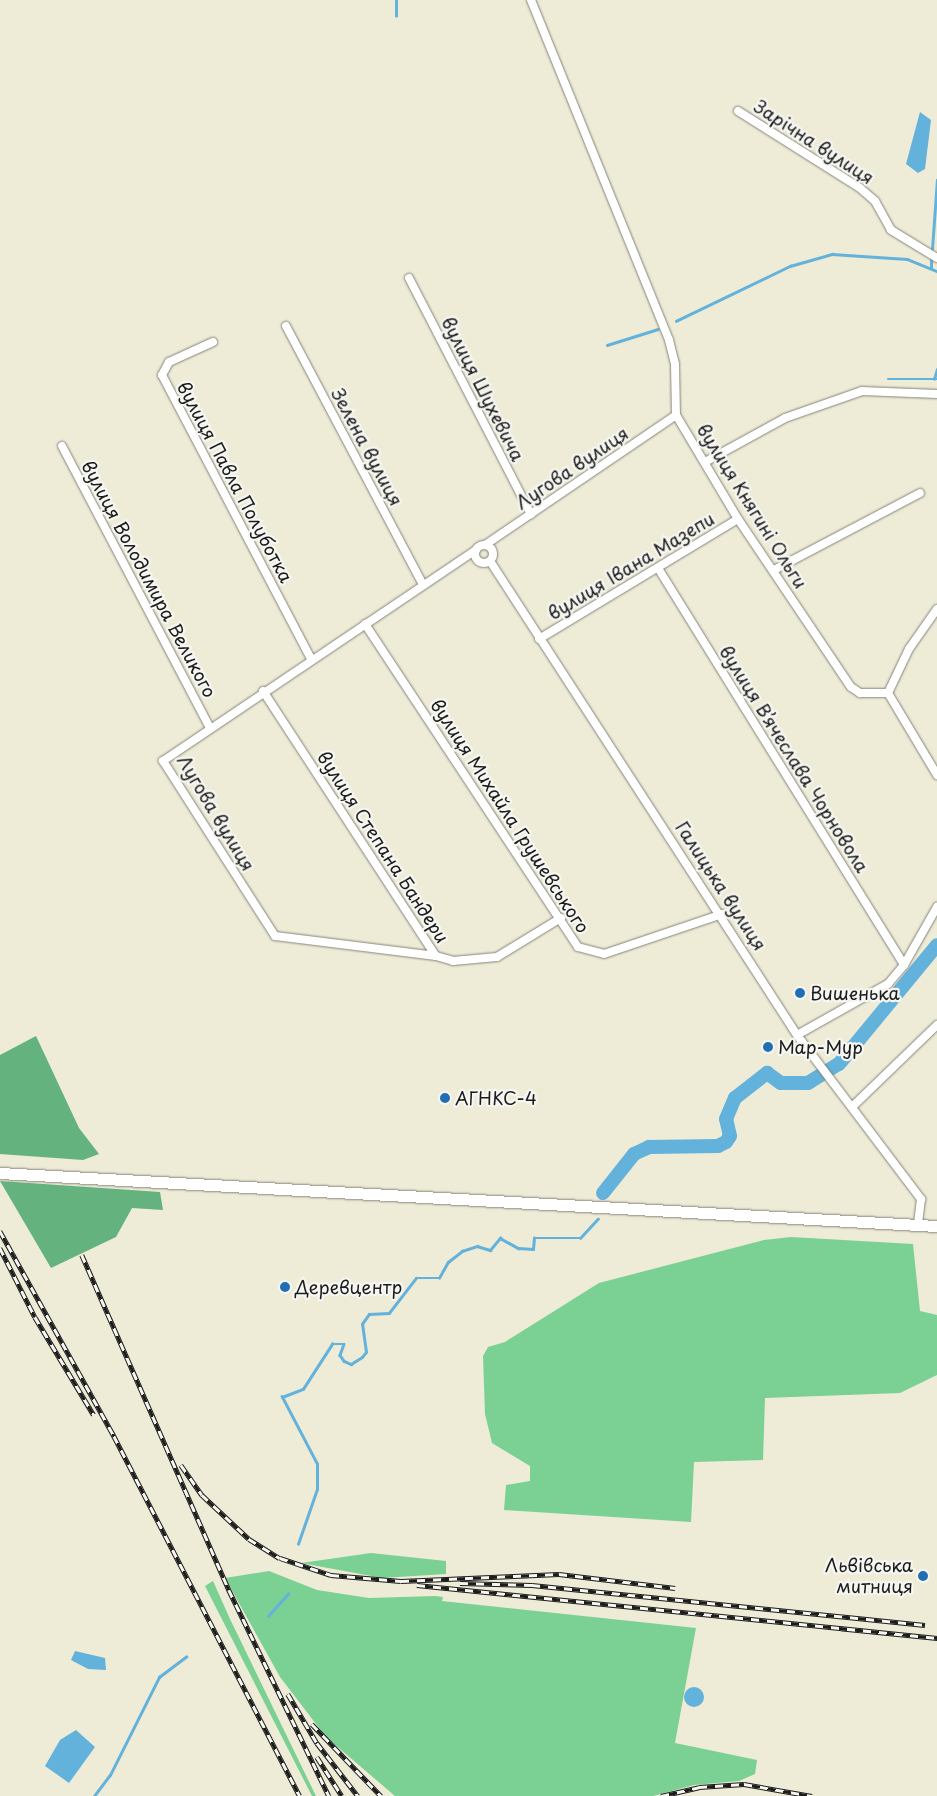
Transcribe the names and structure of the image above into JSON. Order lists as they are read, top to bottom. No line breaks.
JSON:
{"streets":{"street":["Зарічна вулиця","вулиця Шухевича","Зелена вулиця","Лугова вулиця","вулиця Павла Полуботка","вулиця Княгині Ольги","вулиця Івана Мазепи","вулиця Володимира Великого","вулиця Вʼячеслава Чорновола","вулиця Михайла Грушевського","вулиця Степана Бандери","Галицька вулиця"]},"crossings":[["вулиця Шухевича","Лугова вулиця"],["Зелена вулиця","Лугова вулиця"],["Лугова вулиця","вулиця Павла Полуботка"],["Лугова вулиця","вулиця Княгині Ольги"],["Лугова вулиця","вулиця Володимира Великого"],["Лугова вулиця","вулиця Михайла Грушевського"],["Лугова вулиця","вулиця Степана Бандери"],["Лугова вулиця","Галицька вулиця"],["вулиця Княгині Ольги","вулиця Івана Мазепи"],["вулиця Івана Мазепи","вулиця Вʼячеслава Чорновола"],["вулиця Івана Мазепи","Галицька вулиця"],["вулиця Михайла Грушевського","вулиця Степана Бандери"],["вулиця Михайла Грушевського","Галицька вулиця"]],"places":["Вишенька","Мар-Мур","АГНКС-4","Деревцентр","Львівська митниця"]}
